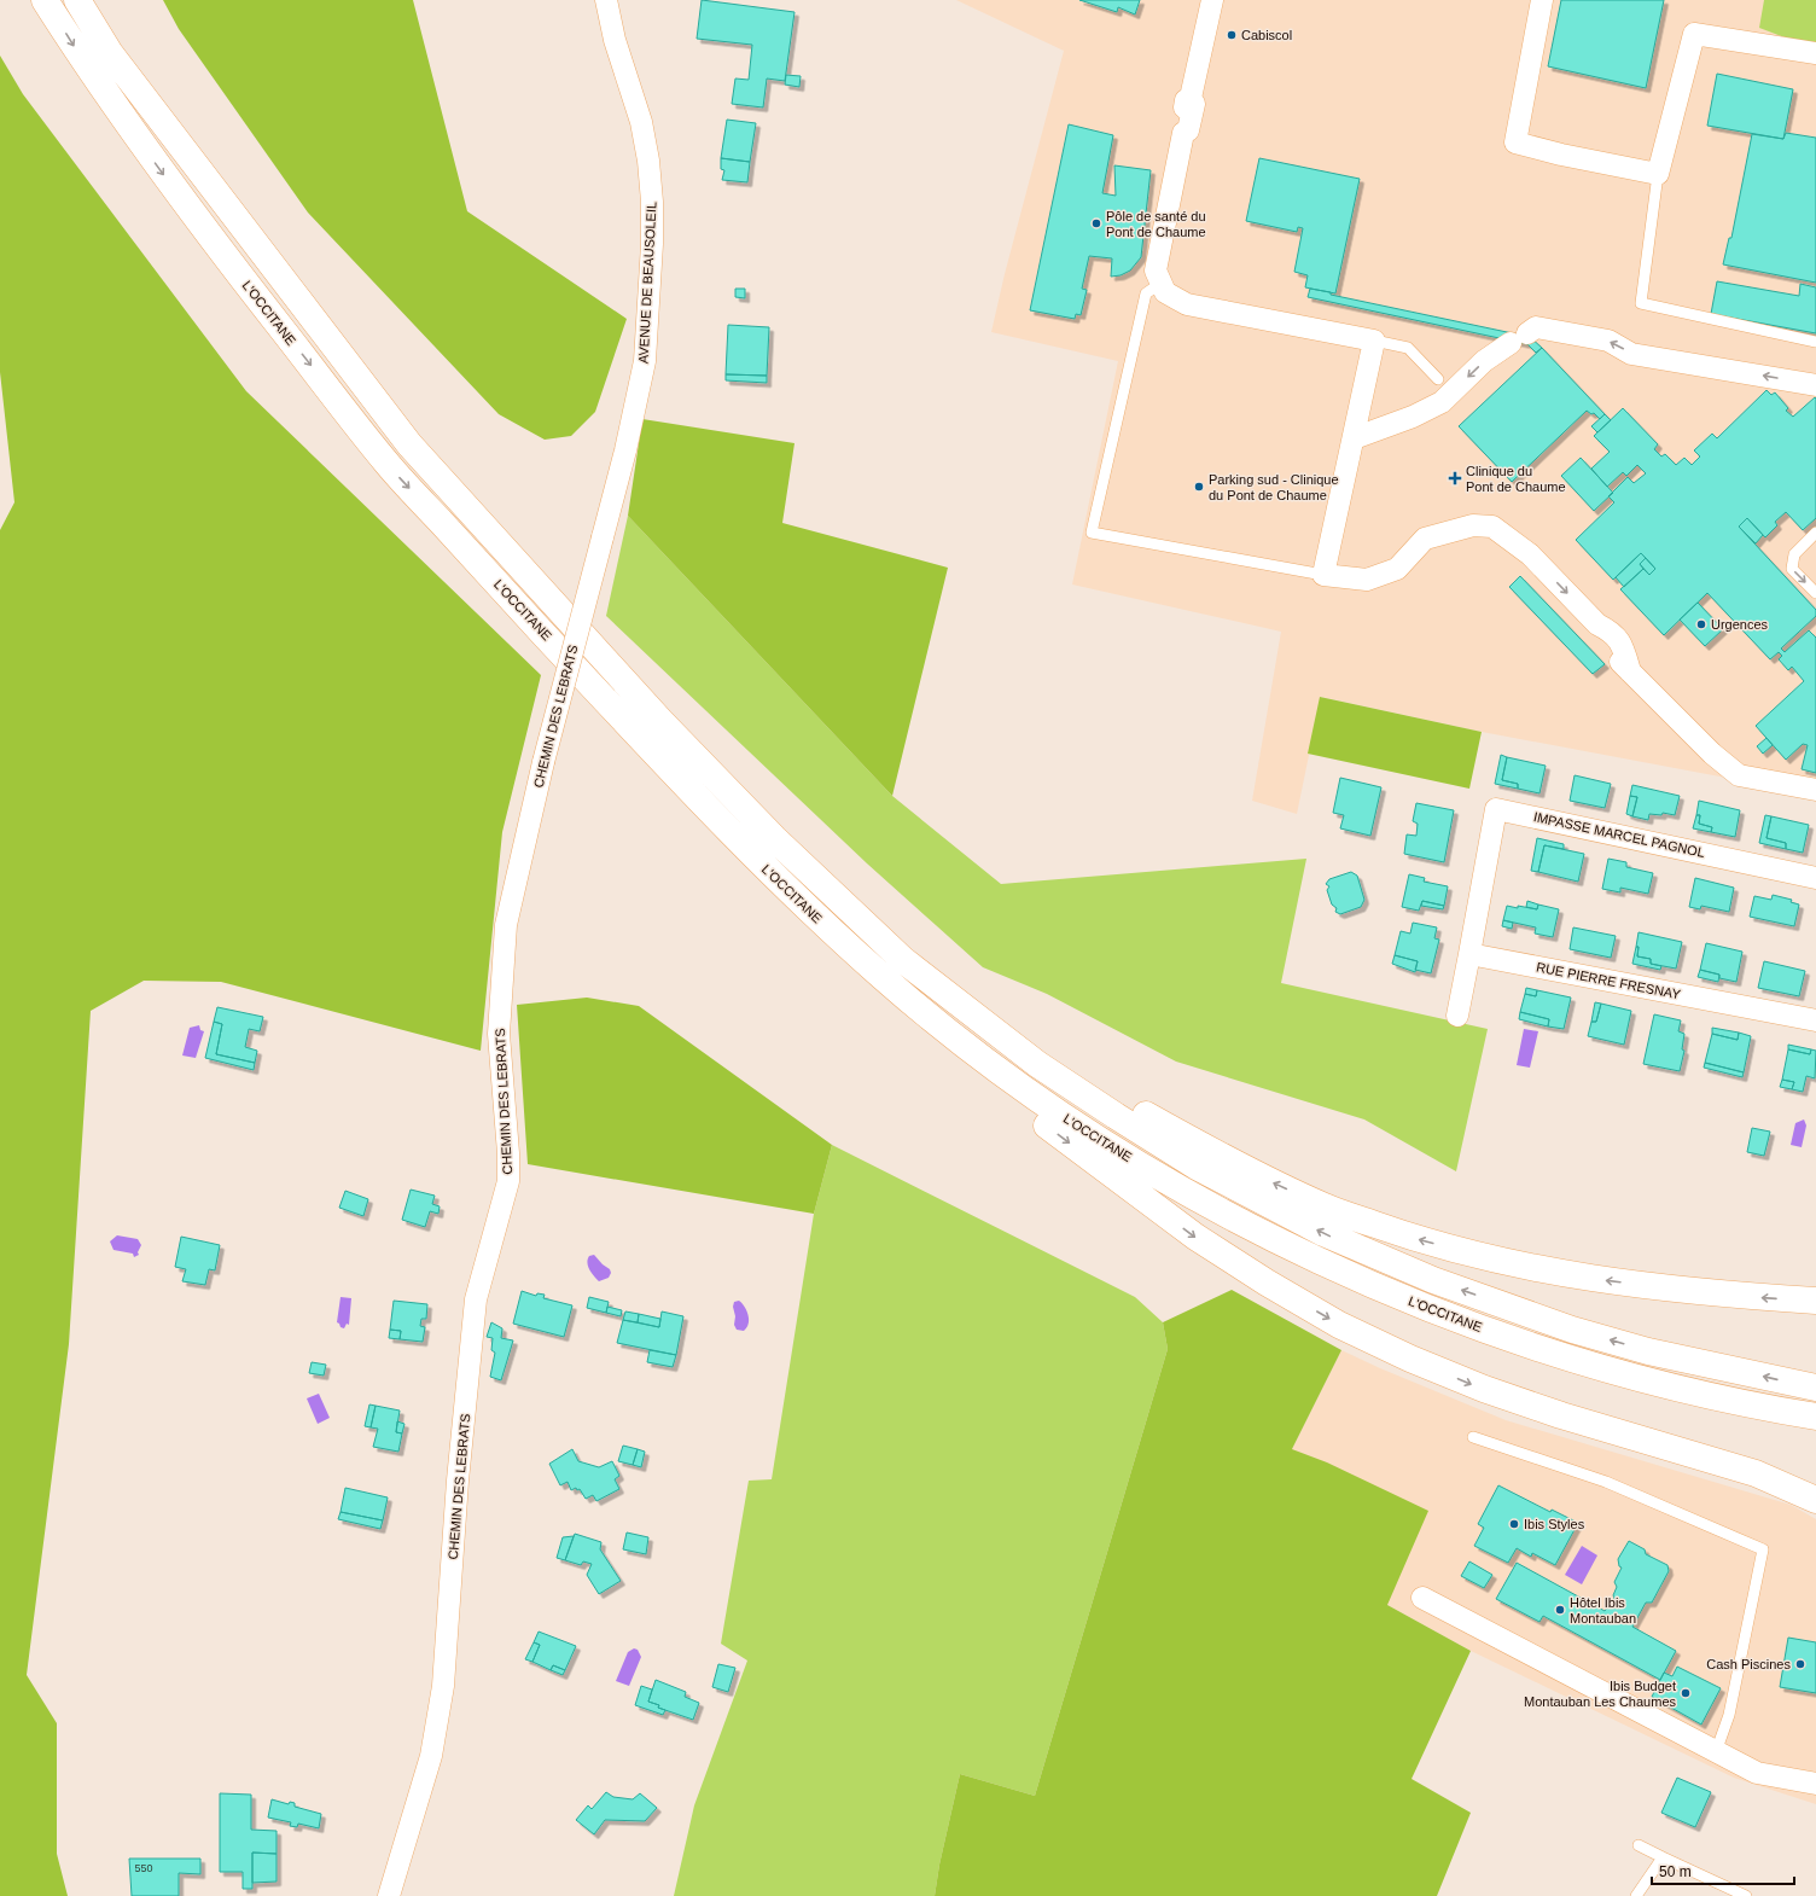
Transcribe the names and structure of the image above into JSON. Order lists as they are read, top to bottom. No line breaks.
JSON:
{"streets":{"highway":["L'OCCITANE"],"street":["AVENUE DE BEAUSOLEIL","CHEMIN DES LEBRATS","IMPASSE MARCEL PAGNOL","RUE PIERRE FRESNAY"]},"crossings":[["AVENUE DE BEAUSOLEIL","CHEMIN DES LEBRATS"],["IMPASSE MARCEL PAGNOL","RUE PIERRE FRESNAY"]],"places":{"other":["Cabiscol","Pôle de santé du Pont de Chaume","Parking sud - Clinique du Pont de Chaume","Urgences","Ibis Styles","Hôtel Ibis Montauban","Cash Piscines","Ibis Budget Montauban Les Chaumes"],"health":["Clinique du Pont de Chaume"]},"house_numbers":["550"],"scale_bar":"50 m"}
